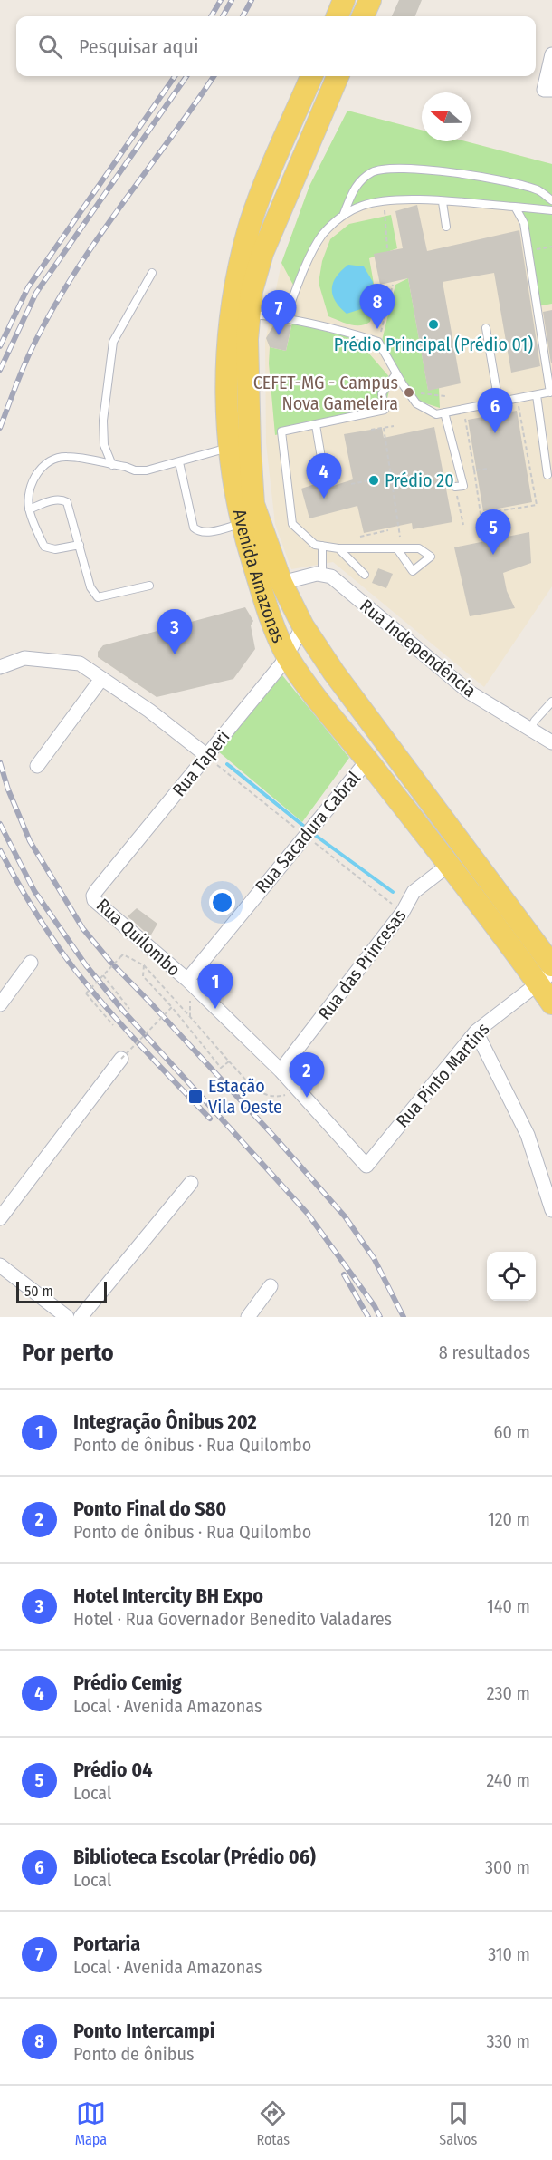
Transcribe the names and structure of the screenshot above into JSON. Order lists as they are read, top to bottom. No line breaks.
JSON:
{"streets":{"main road":["Avenida Amazonas"],"street":["Rua Independência","Rua Taperi","Rua Sacadura Cabral","Rua Quilombo","Rua das Princesas","Rua Pinto Martins"]},"crossings":[["Avenida Amazonas","Rua Taperi"],["Avenida Amazonas","Rua Sacadura Cabral"],["Avenida Amazonas","Rua das Princesas"],["Avenida Amazonas","Rua Pinto Martins"],["Rua Taperi","Rua Quilombo"],["Rua Sacadura Cabral","Rua Quilombo"],["Rua Quilombo","Rua das Princesas"],["Rua Quilombo","Rua Pinto Martins"]],"places":{"other":["Prédio Principal (Prédio 01)","CEFET-MG - Campus Nova Gameleira","Prédio 20"],"transit":["Estação Vila Oeste"]},"scale_bar":"50 m","north":"left","page":{"search":"Pesquisar aqui","pins":["8","7","6","4","5","3","1","2"],"scale":"50 m","heading":["Por perto","8 resultados"],"list":[{"mark":"1","name":"Integração Ônibus 202","note":"Ponto de ônibus · Rua Quilombo","value":"60 m"},{"mark":"2","name":"Ponto Final do S80","note":"Ponto de ônibus · Rua Quilombo","value":"120 m"},{"mark":"3","name":"Hotel Intercity BH Expo","note":"Hotel · Rua Governador Benedito Valadares","value":"140 m"},{"mark":"4","name":"Prédio Cemig","note":"Local · Avenida Amazonas","value":"230 m"},{"mark":"5","name":"Prédio 04","note":"Local","value":"240 m"},{"mark":"6","name":"Biblioteca Escolar (Prédio 06)","note":"Local","value":"300 m"},{"mark":"7","name":"Portaria","note":"Local · Avenida Amazonas","value":"310 m"},{"mark":"8","name":"Ponto Intercampi","note":"Ponto de ônibus","value":"330 m"}],"nav":["Mapa","Rotas","Salvos"]}}
